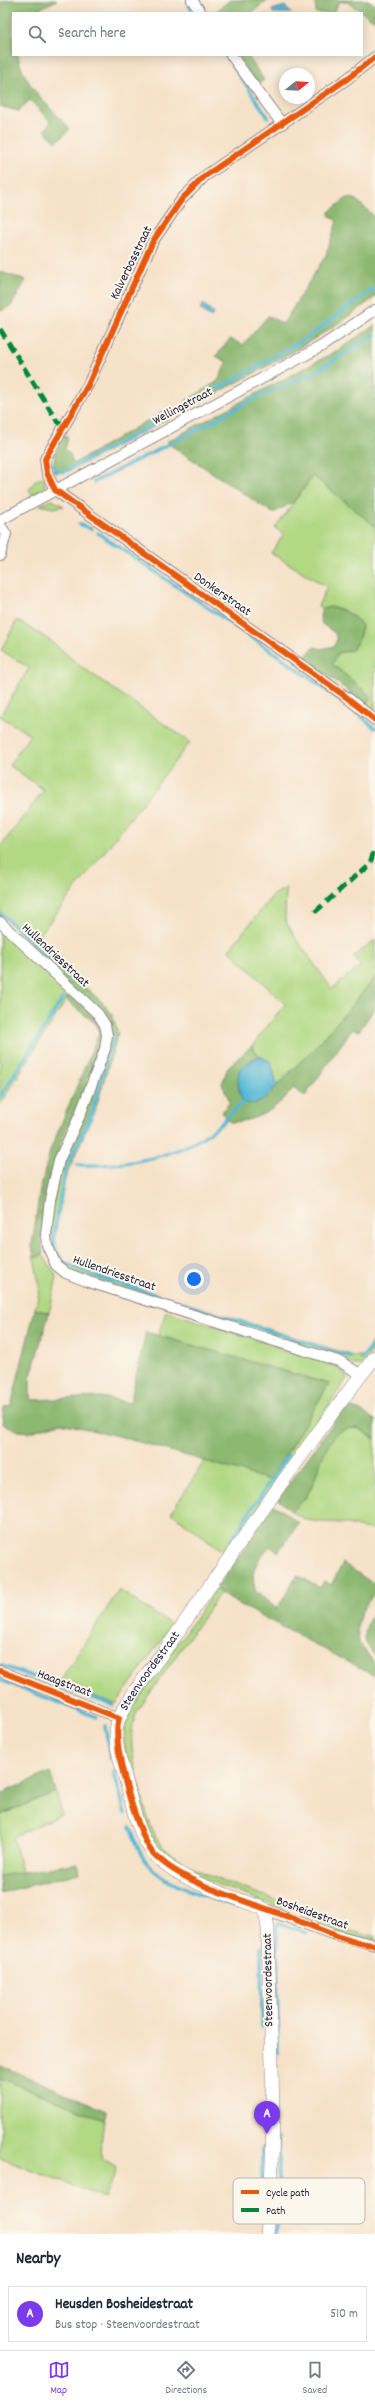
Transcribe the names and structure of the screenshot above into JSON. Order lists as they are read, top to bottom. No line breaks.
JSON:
{"streets":{"street":["Kalverbosstraat","Wellingstraat","Donkerstraat","Hullendriesstraat","Steenvoordestraat","Haagstraat","Bosheidestraat"]},"crossings":[["Kalverbosstraat","Wellingstraat"],["Kalverbosstraat","Donkerstraat"],["Wellingstraat","Donkerstraat"],["Hullendriesstraat","Steenvoordestraat"],["Steenvoordestraat","Haagstraat"],["Steenvoordestraat","Bosheidestraat"]],"legend":["Cycle path","Path"],"north":"right","page":{"search":"Search here","pins":"A","heading":"Nearby","list":[{"mark":"A","name":"Heusden Bosheidestraat","note":"Bus stop · Steenvoordestraat","value":"510 m"}],"nav":["Map","Directions","Saved"]}}
